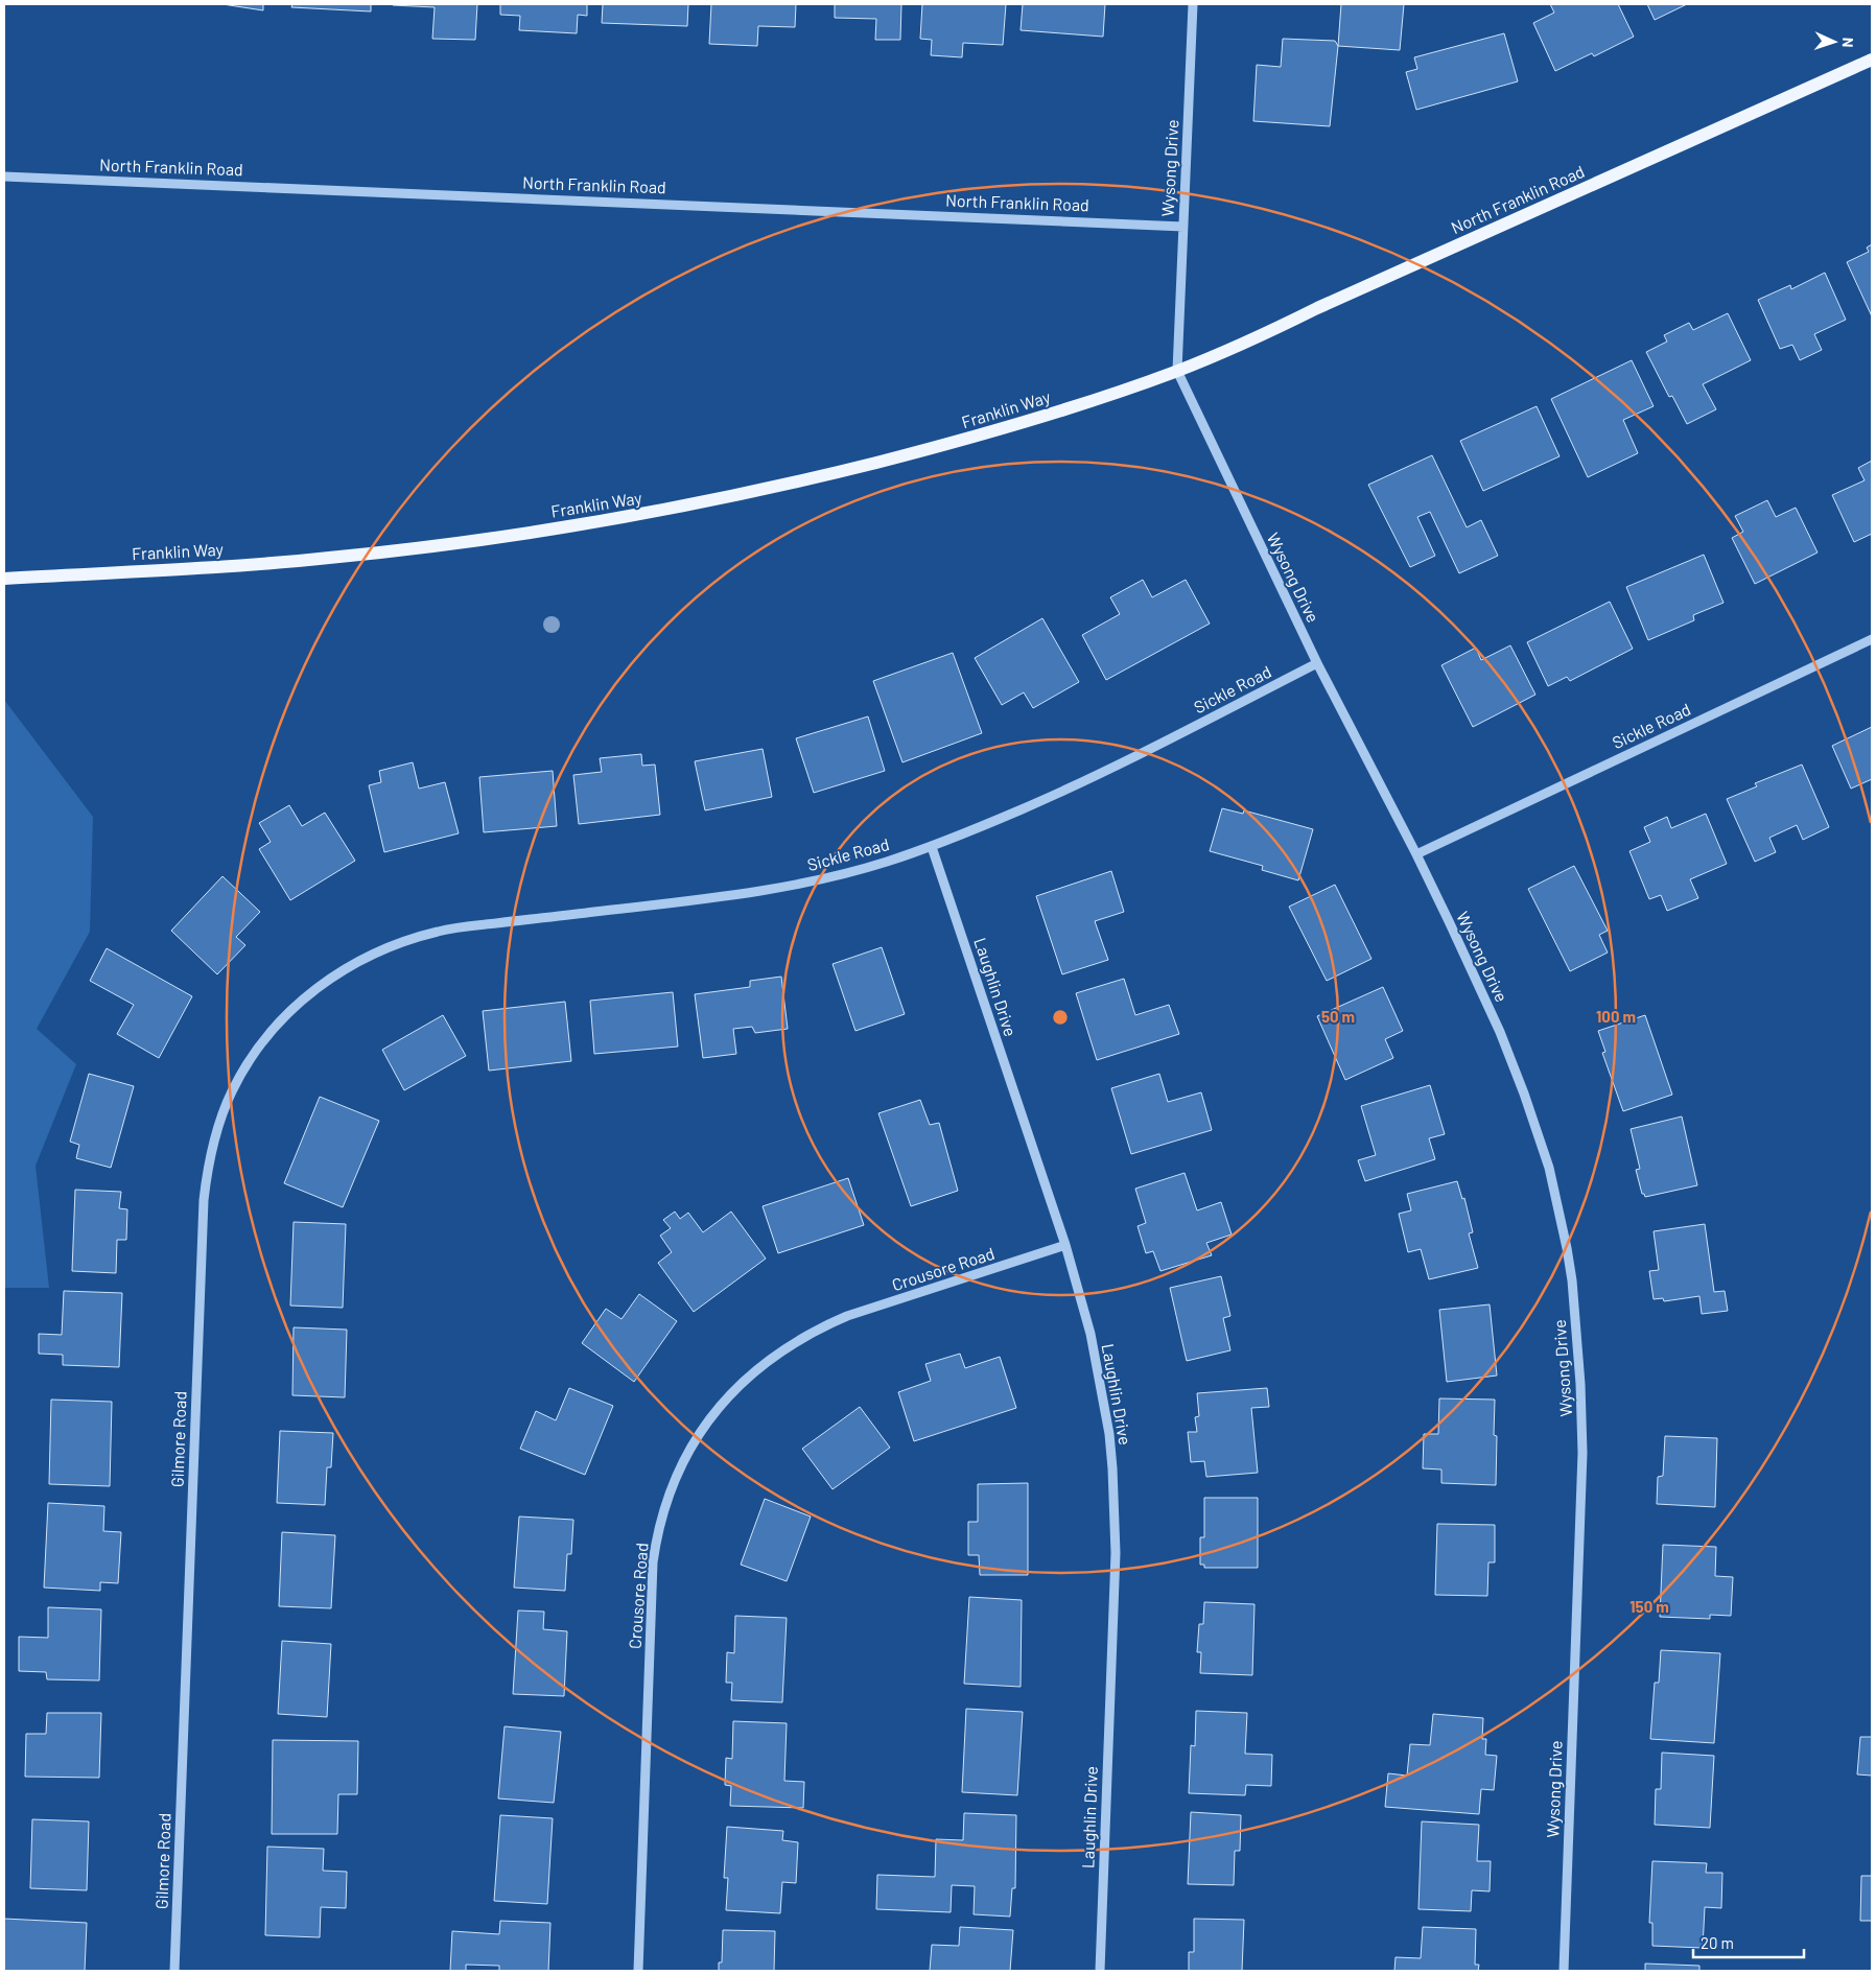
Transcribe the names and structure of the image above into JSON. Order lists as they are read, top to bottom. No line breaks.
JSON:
{"streets":{"main road":["North Franklin Road","Franklin Way"],"street":["Wysong Drive","Sickle Road","Laughlin Drive","Crousore Road","Gilmore Road"]},"crossings":[["North Franklin Road","Wysong Drive"],["North Franklin Road","Franklin Way"],["Wysong Drive","Franklin Way"],["Wysong Drive","Sickle Road"],["Sickle Road","Laughlin Drive"],["Sickle Road","Gilmore Road"],["Laughlin Drive","Crousore Road"]],"scale_bar":"20 m","north":"right","rings":["50 m","100 m","150 m"]}
